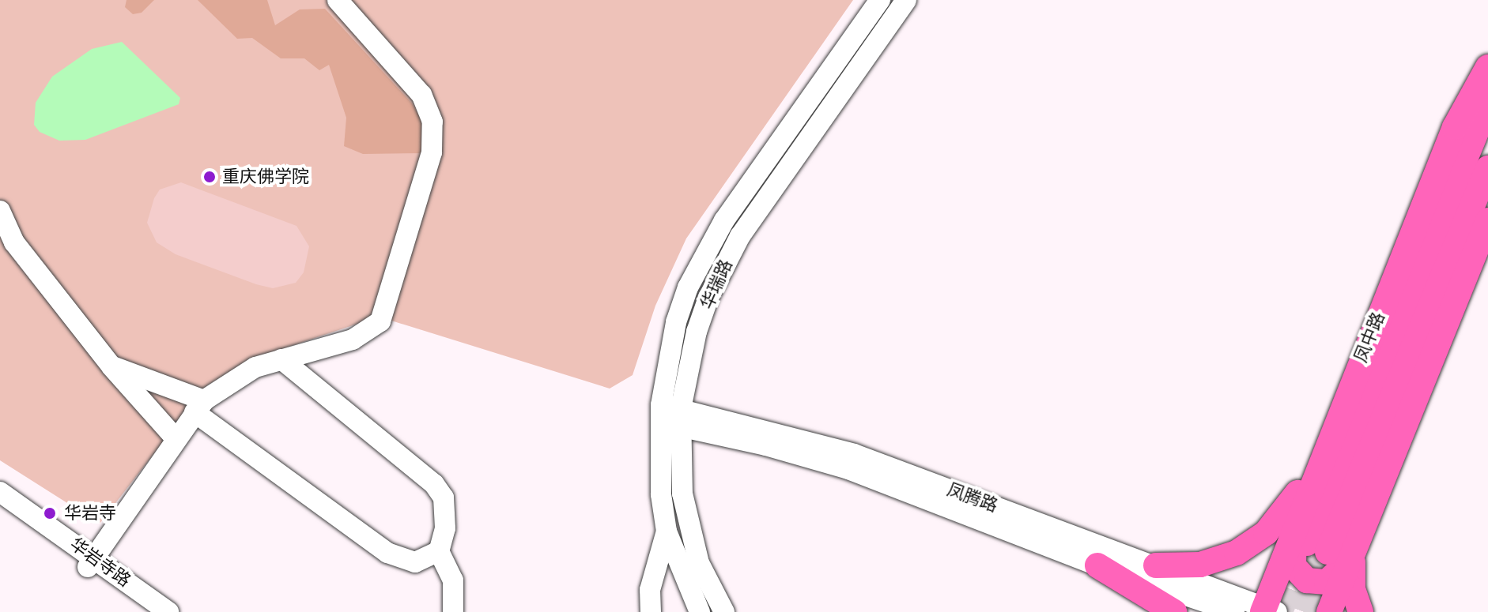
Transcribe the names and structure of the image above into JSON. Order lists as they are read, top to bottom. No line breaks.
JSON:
{"streets":{"main road":["凤中路"],"street":["华瑞路","凤腾路","华岩寺路"]},"crossings":[["华瑞路","凤腾路"],["凤中路","凤腾路"]],"places":["重庆佛学院","华岩寺"]}
